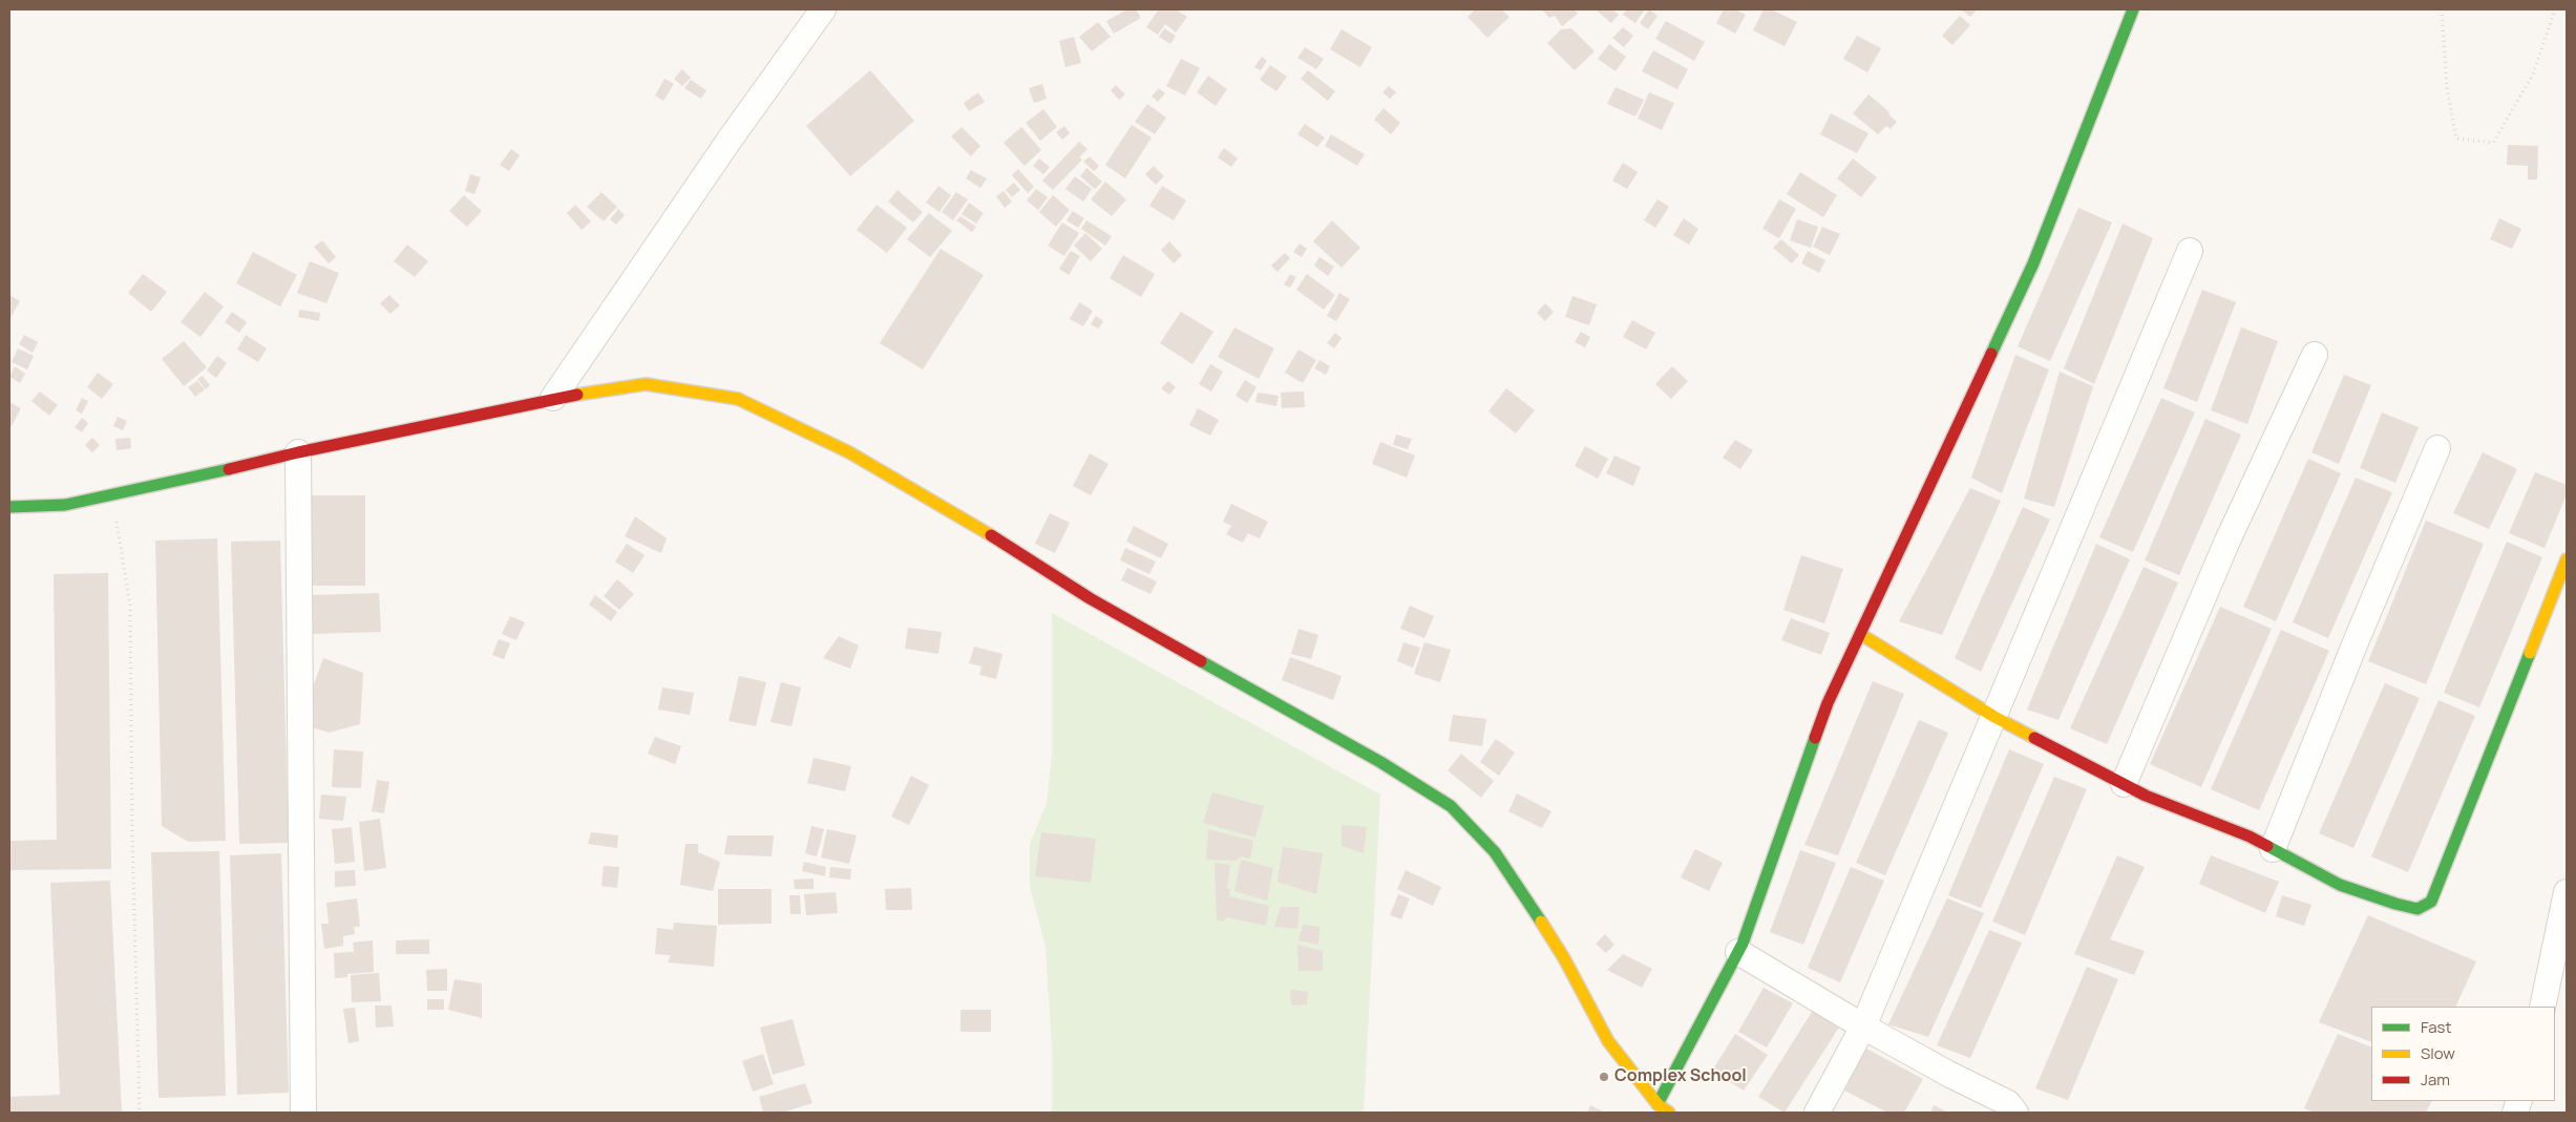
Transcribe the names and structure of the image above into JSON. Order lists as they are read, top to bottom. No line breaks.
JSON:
{"places":["Complex School"],"legend":["Fast","Slow","Jam"]}
